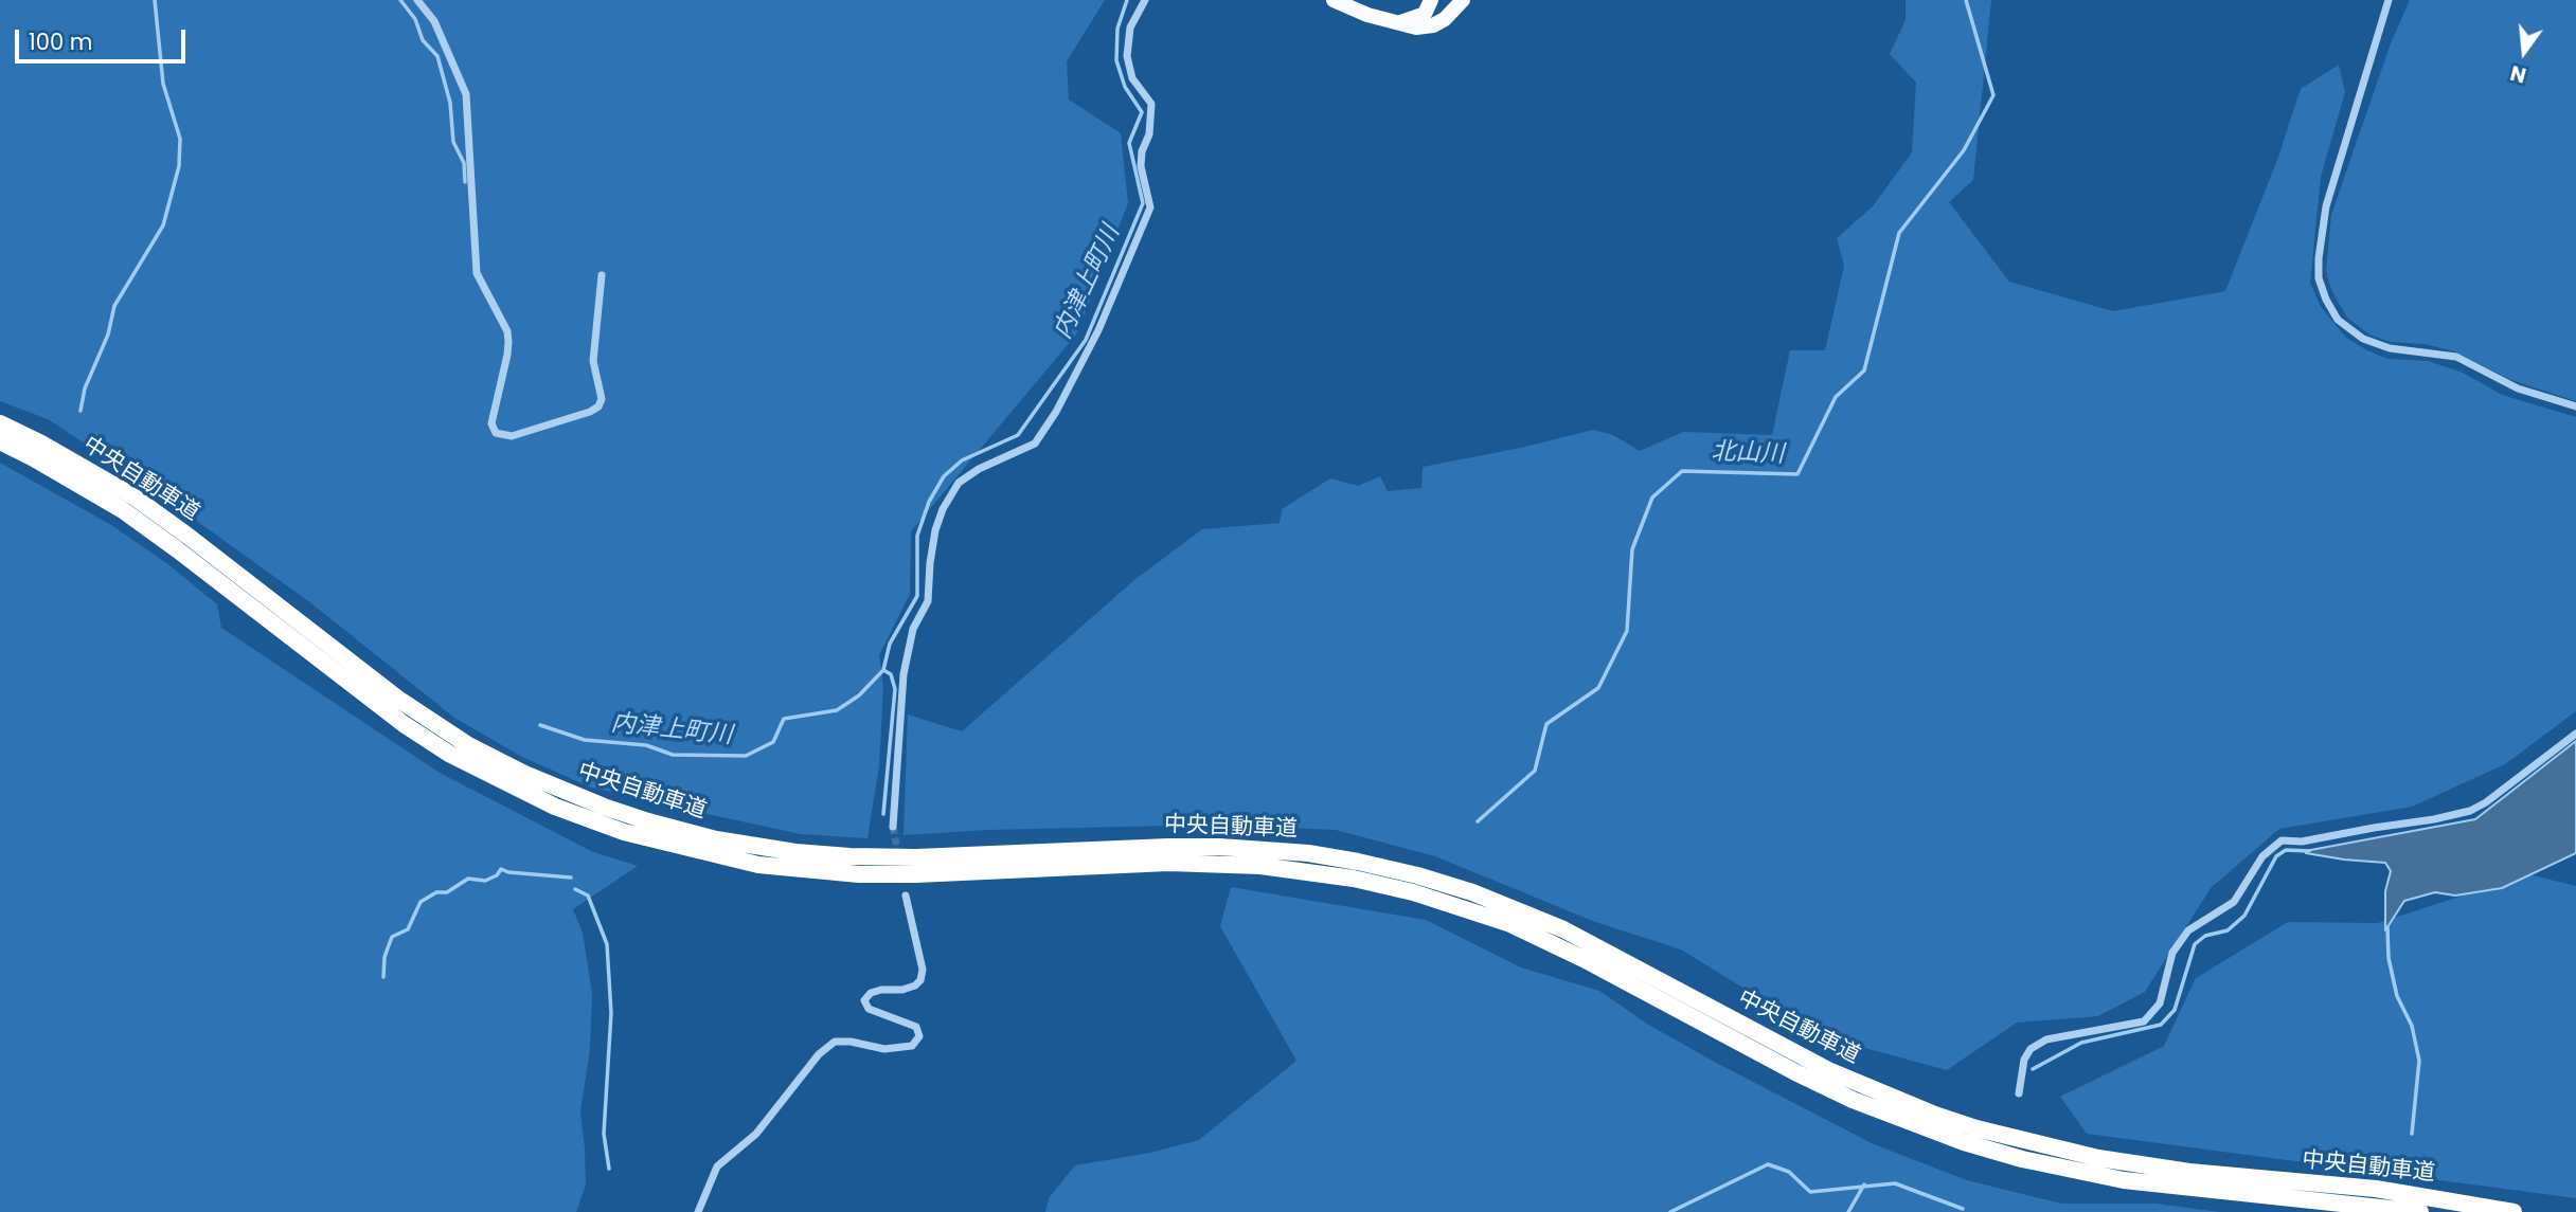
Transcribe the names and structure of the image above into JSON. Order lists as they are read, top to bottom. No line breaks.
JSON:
{"streets":{"highway":["中央自動車道"]},"water":["内津上町川","北山川"],"scale_bar":"100 m","north":"bottom"}
